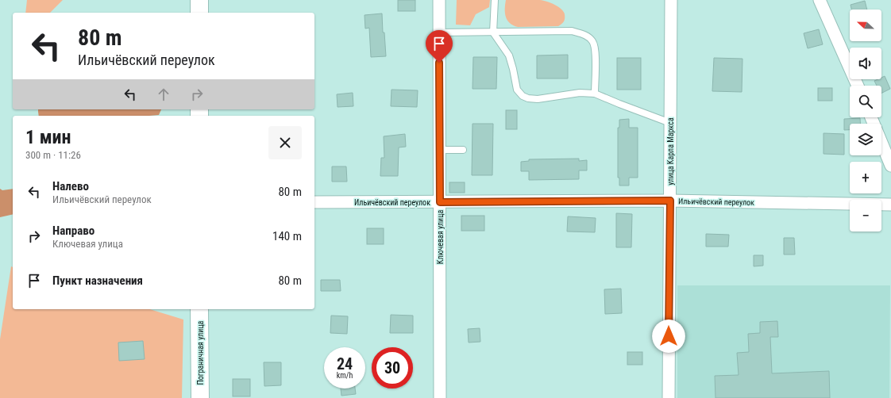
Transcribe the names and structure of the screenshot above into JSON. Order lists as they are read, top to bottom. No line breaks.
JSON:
{"streets":{"main road":["Пограничная улица"],"street":["улица Карла Маркса","Ильичёвский переулок","Ключевая улица"]},"crossings":[["улица Карла Маркса","Ильичёвский переулок"],["Ильичёвский переулок","Ключевая улица"]],"north":"left","page":{"map_buttons":["+","−"],"turn":["80 m","Ильичёвский переулок"],"heading":["1 мин","300 m · 11:26"],"list":[{"name":"Налево","note":"Ильичёвский переулок","value":"80 m"},{"name":"Направо","note":"Ключевая улица","value":"140 m"},{"name":"Пункт назначения","value":"80 m"}],"speed":"24 km/h","limit":"30"}}
